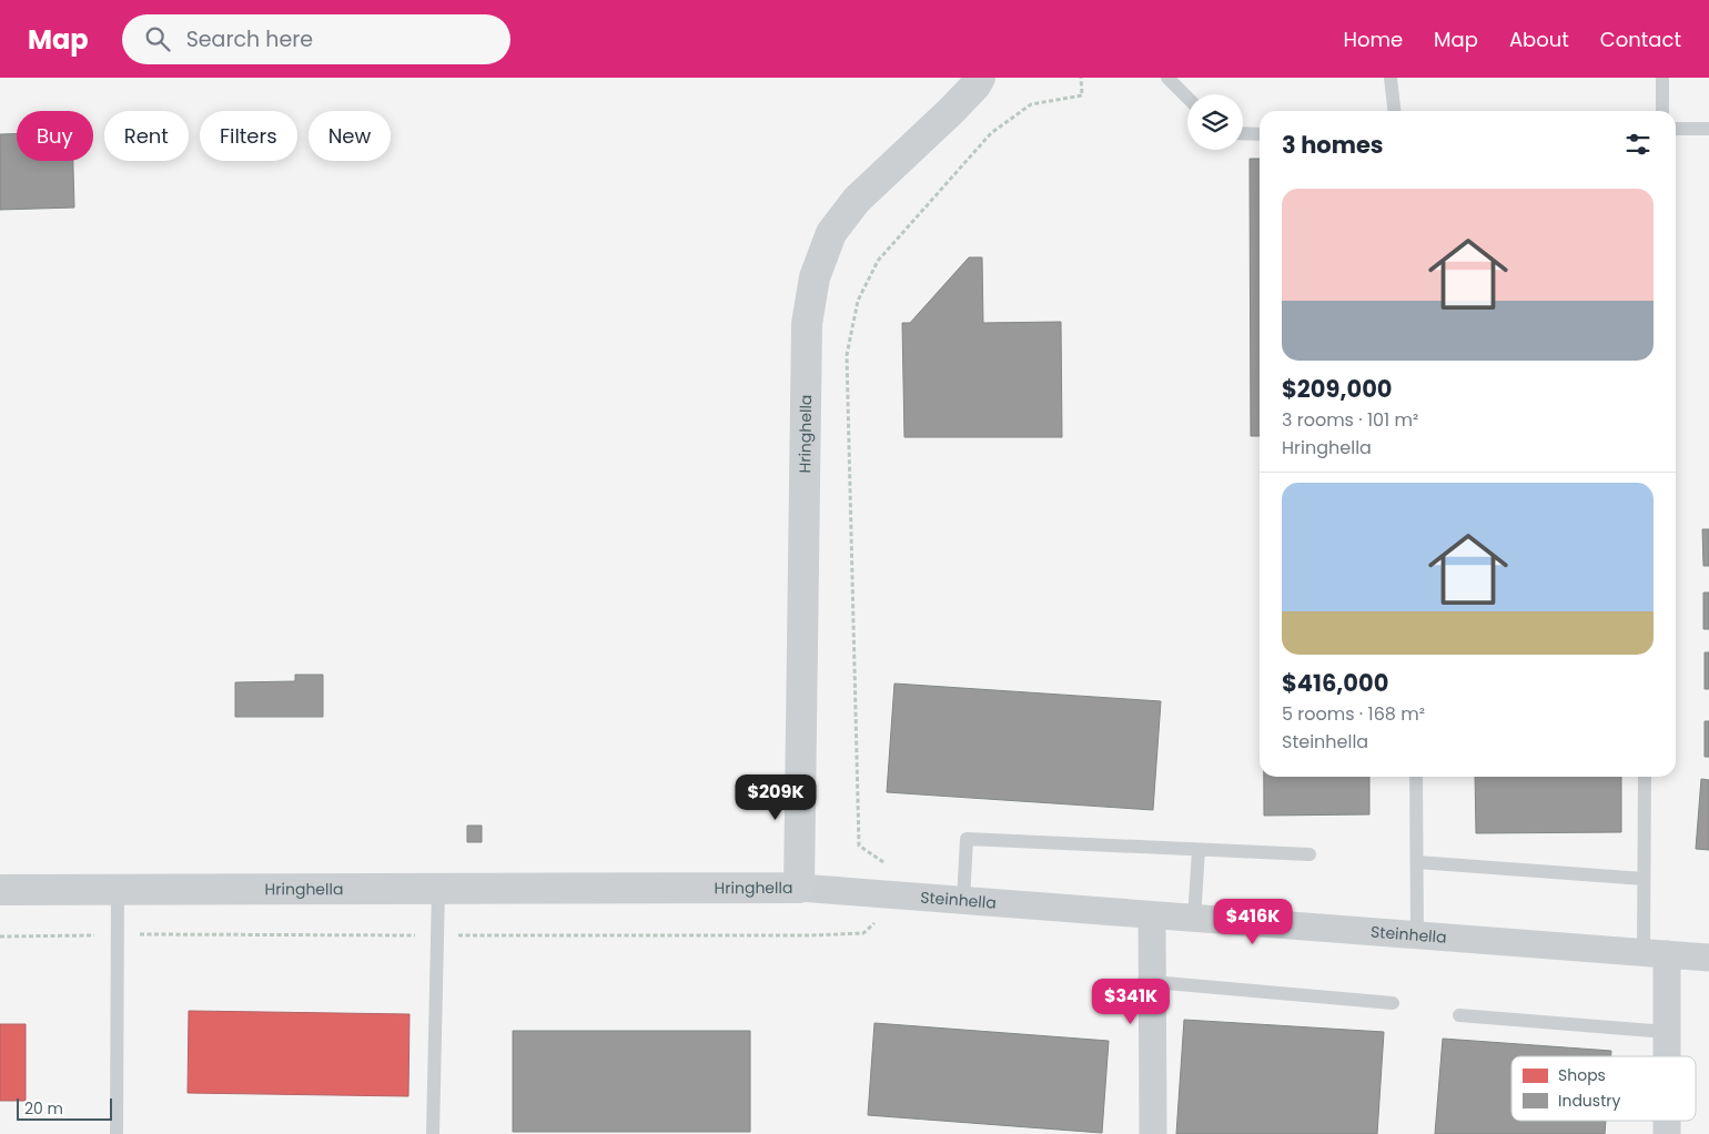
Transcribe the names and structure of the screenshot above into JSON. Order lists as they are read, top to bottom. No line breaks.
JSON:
{"streets":{"street":["Hringhella","Steinhella"]},"crossings":[["Hringhella","Steinhella"]],"legend":["Shops","Industry"],"scale_bar":"20 m","page":{"header":"Map","search":"Search here","nav":["Home","Map","About","Contact"],"chip":["Buy","Rent","Filters","New"],"heading":"3 homes","list":[{"name":"$209,000","note":"3 rooms · 101 m² · Hringhella"},{"name":"$416,000","note":"5 rooms · 168 m² · Steinhella"}],"price":["$209K","$416K","$341K"],"scale":"20 m"}}
